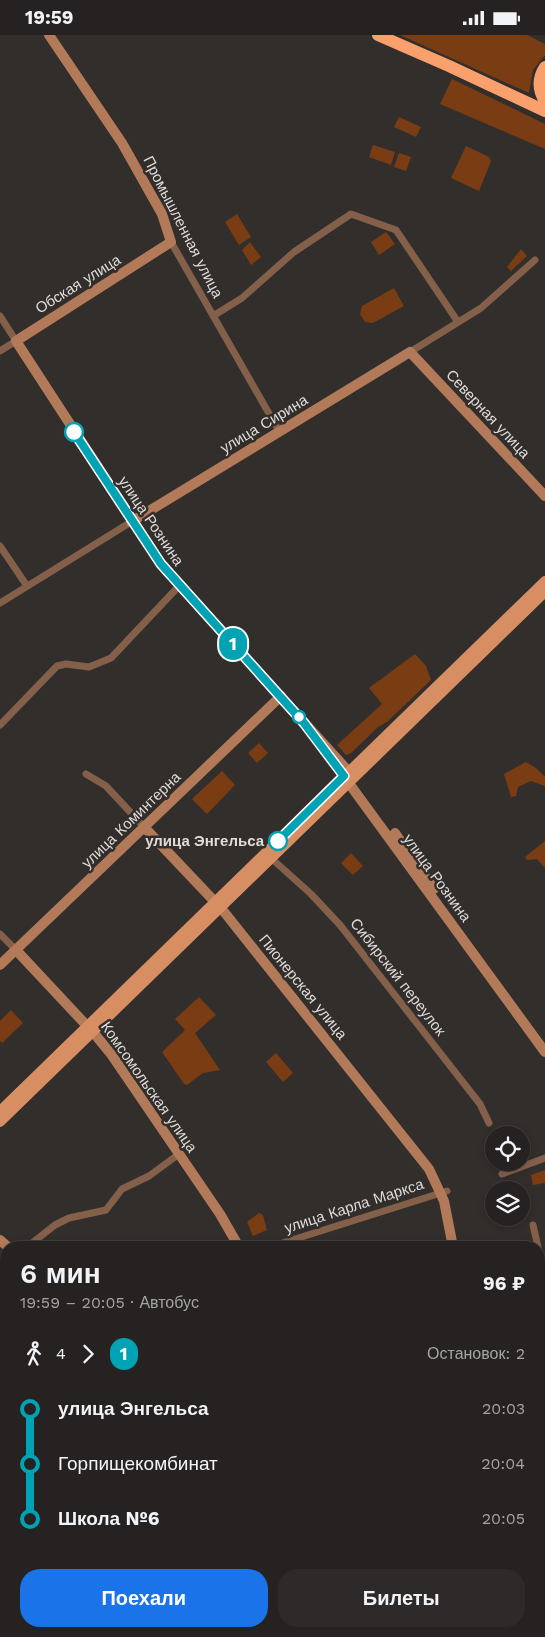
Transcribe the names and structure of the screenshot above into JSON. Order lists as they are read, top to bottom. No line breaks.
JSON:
{"streets":{"street":["Промышленная улица","Обская улица","Северная улица","улица Сирина","улица Рознина","улица Коминтерна","Сибирский переулок","Пионерская улица","Комсомольская улица","улица Карла Маркса"]},"crossings":[["Промышленная улица","Обская улица"],["Промышленная улица","улица Сирина"],["Обская улица","улица Рознина"],["Северная улица","улица Сирина"],["улица Сирина","улица Рознина"],["улица Рознина","улица Коминтерна"],["улица Коминтерна","Пионерская улица"],["улица Коминтерна","Комсомольская улица"],["Пионерская улица","улица Карла Маркса"]],"places":["улица Энгельса"],"lines":["bus line 1"],"page":{"status":"19:59","on_map":"1","heading":["6 мин","19:59 – 20:05 · Автобус","96 ₽"],"legs":["4","1","Остановок: 2"],"list":[{"name":"улица Энгельса","value":"20:03"},{"name":"Горпищекомбинат","value":"20:04"},{"name":"Школа №6","value":"20:05"}],"buttons":["Поехали","Билеты"]}}
